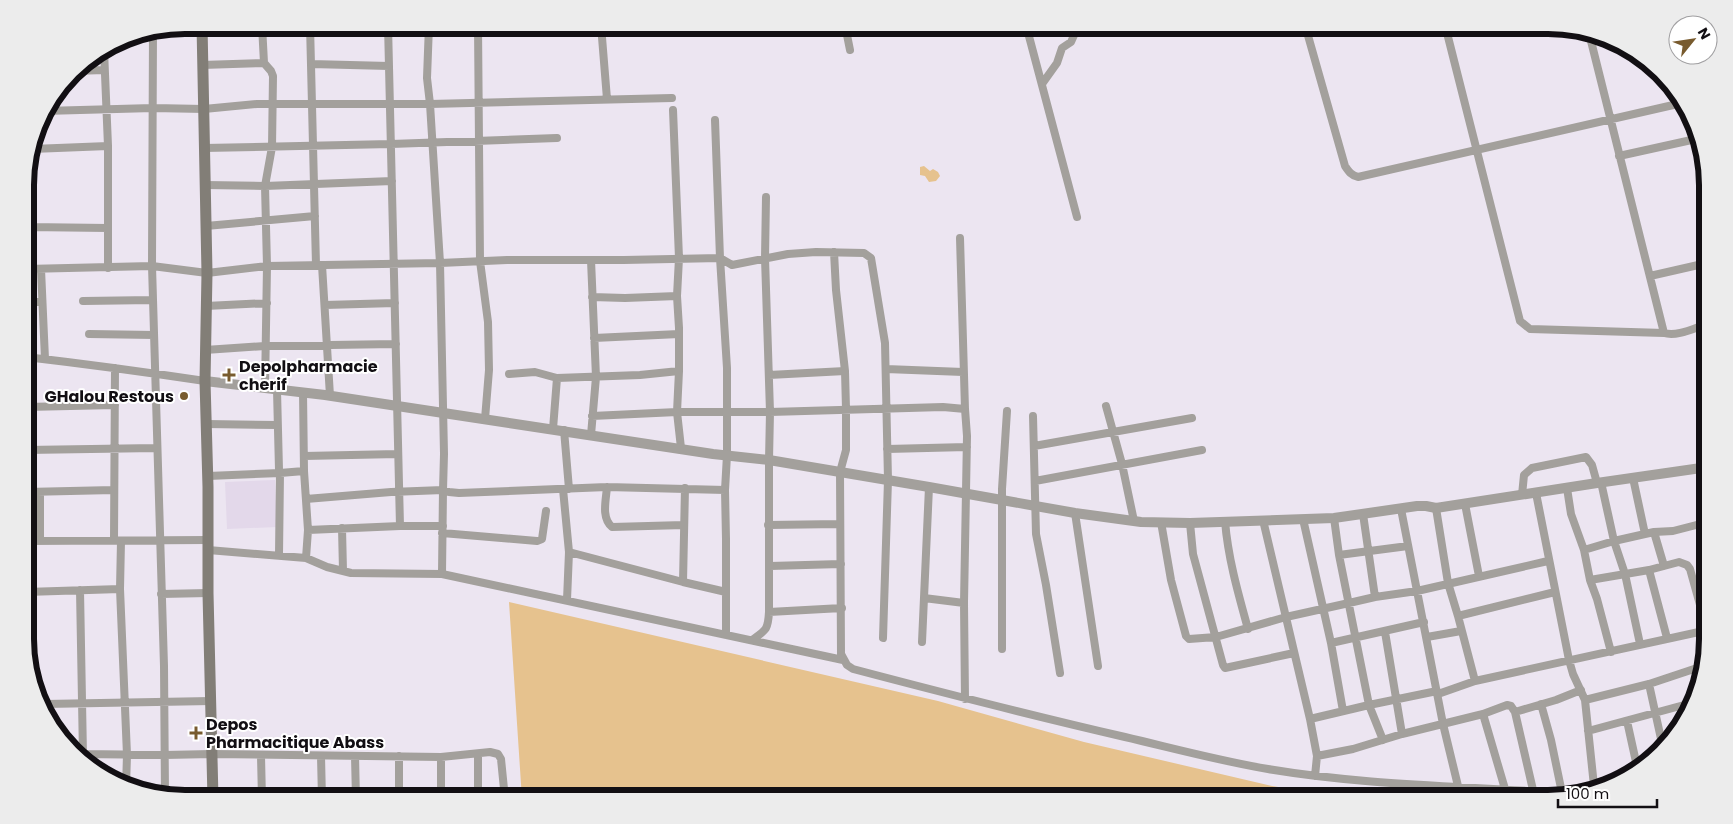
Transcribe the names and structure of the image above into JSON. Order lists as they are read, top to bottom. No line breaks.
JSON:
{"places":{"health":["Depolpharmacie cherif","Depos Pharmacitique Abass"],"other":["GHalou Restous"]},"scale_bar":"100 m","north":"top right"}
